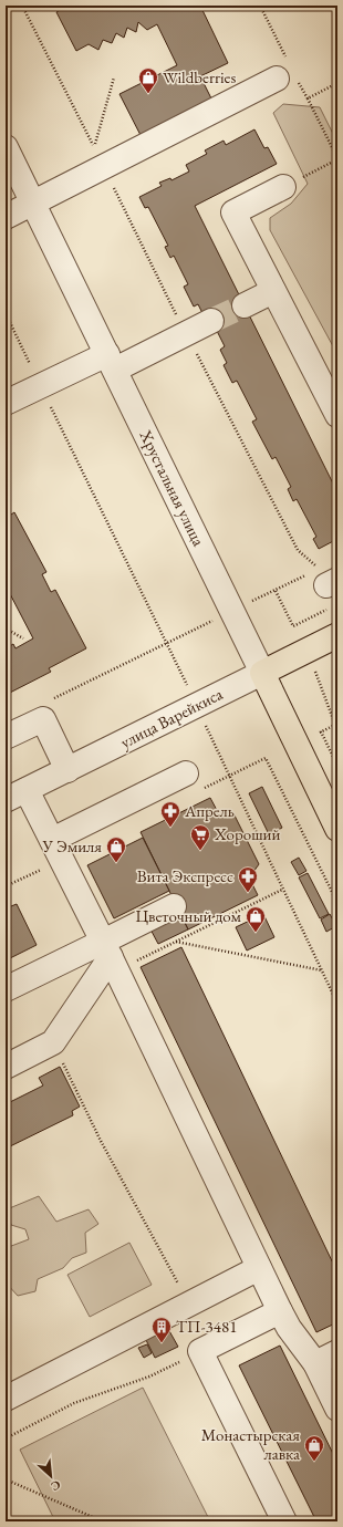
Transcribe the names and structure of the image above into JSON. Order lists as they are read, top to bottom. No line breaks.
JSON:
{"streets":{"main road":["Хрустальная улица","улица Варейкиса"]},"crossings":[["Хрустальная улица","улица Варейкиса"]],"places":{"shop":["Wildberries","У Эмиля","Цветочный дом","Монастырская лавка"],"pharmacy":["Апрель","Вита Экспресс"],"supermarket":["Хороший"],"building":["ТП-3481"]},"north":"bottom right"}
